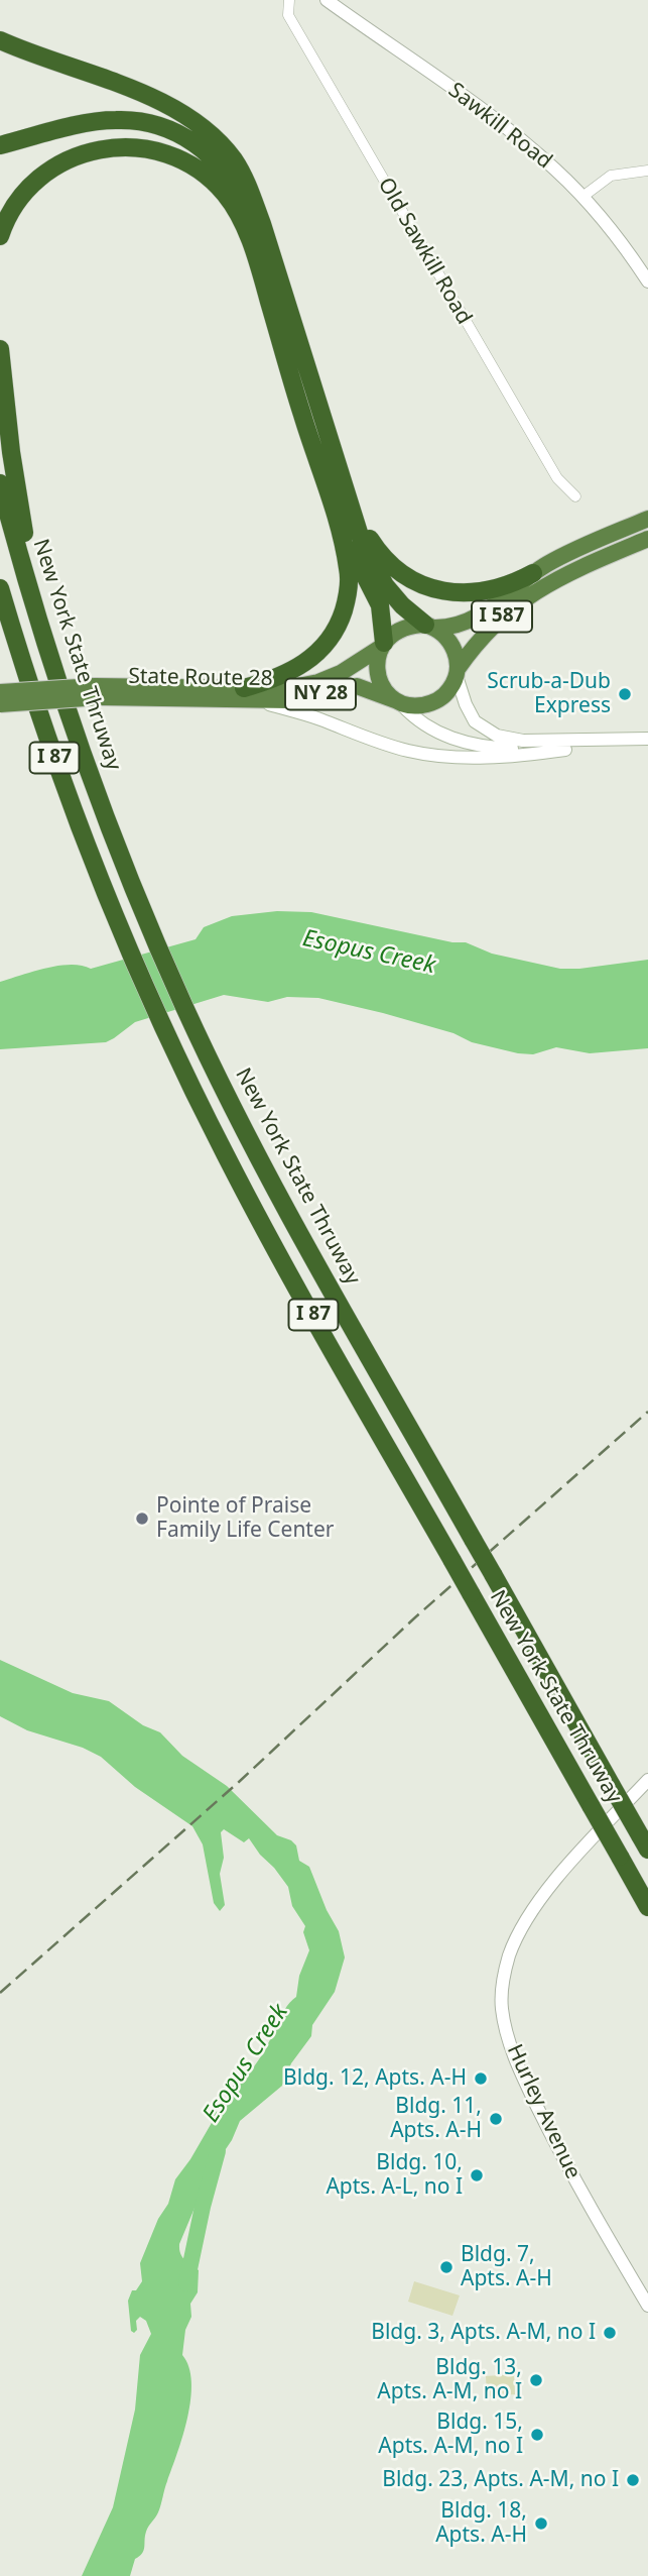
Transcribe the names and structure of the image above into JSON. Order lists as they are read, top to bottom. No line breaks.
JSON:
{"streets":{"highway":["I 587","New York State Thruway","State Route 28","NY 28","I 87"],"street":["Sawkill Road","Old Sawkill Road","Hurley Avenue"]},"crossings":[["I 587","State Route 28"]],"water":["Esopus Creek"],"places":["Scrub-a-Dub Express","Pointe of Praise Family Life Center","Bldg. 12, Apts. A-H","Bldg. 11, Apts. A-H","Bldg. 10, Apts. A-L, no I","Bldg. 7, Apts. A-H","Bldg. 3, Apts. A-M, no I","Bldg. 13, Apts. A-M, no I","Bldg. 15, Apts. A-M, no I","Bldg. 23, Apts. A-M, no I","Bldg. 18, Apts. A-H"]}
